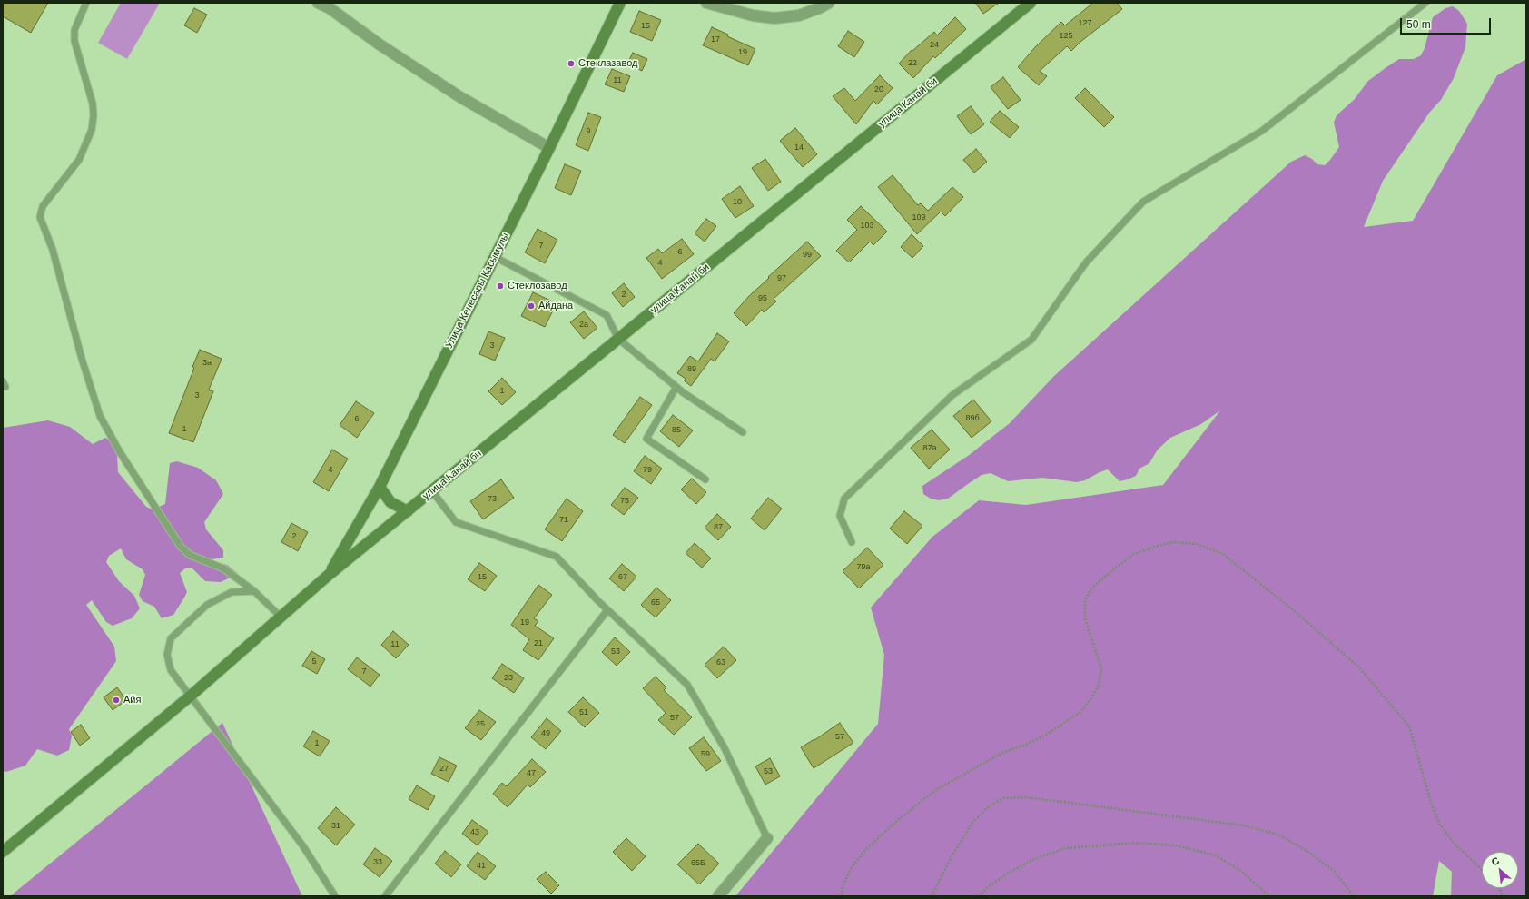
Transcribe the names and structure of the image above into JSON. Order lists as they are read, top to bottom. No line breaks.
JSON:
{"streets":{"main road":["улица Канай би","Улица Кенесары Касымулы"]},"crossings":[["улица Канай би","Улица Кенесары Касымулы"]],"places":["Стеклазавод","Стеклозавод","Айдана","Айя"],"house_numbers":["127","15","125","17","24","19","22","11","20","9","14","10","109","103","7","6","99","4","97","2","95","2а","3","3а","89","1","3","89б","6","1","85","87а","4","79","73","75","71","87","2","79а","15","67","65","19","21","11","53","5","63","7","23","51","57","25","49","57","1","59","27","53","47","31","43","33","65Б","41"],"scale_bar":"50 m","north":"top left"}
